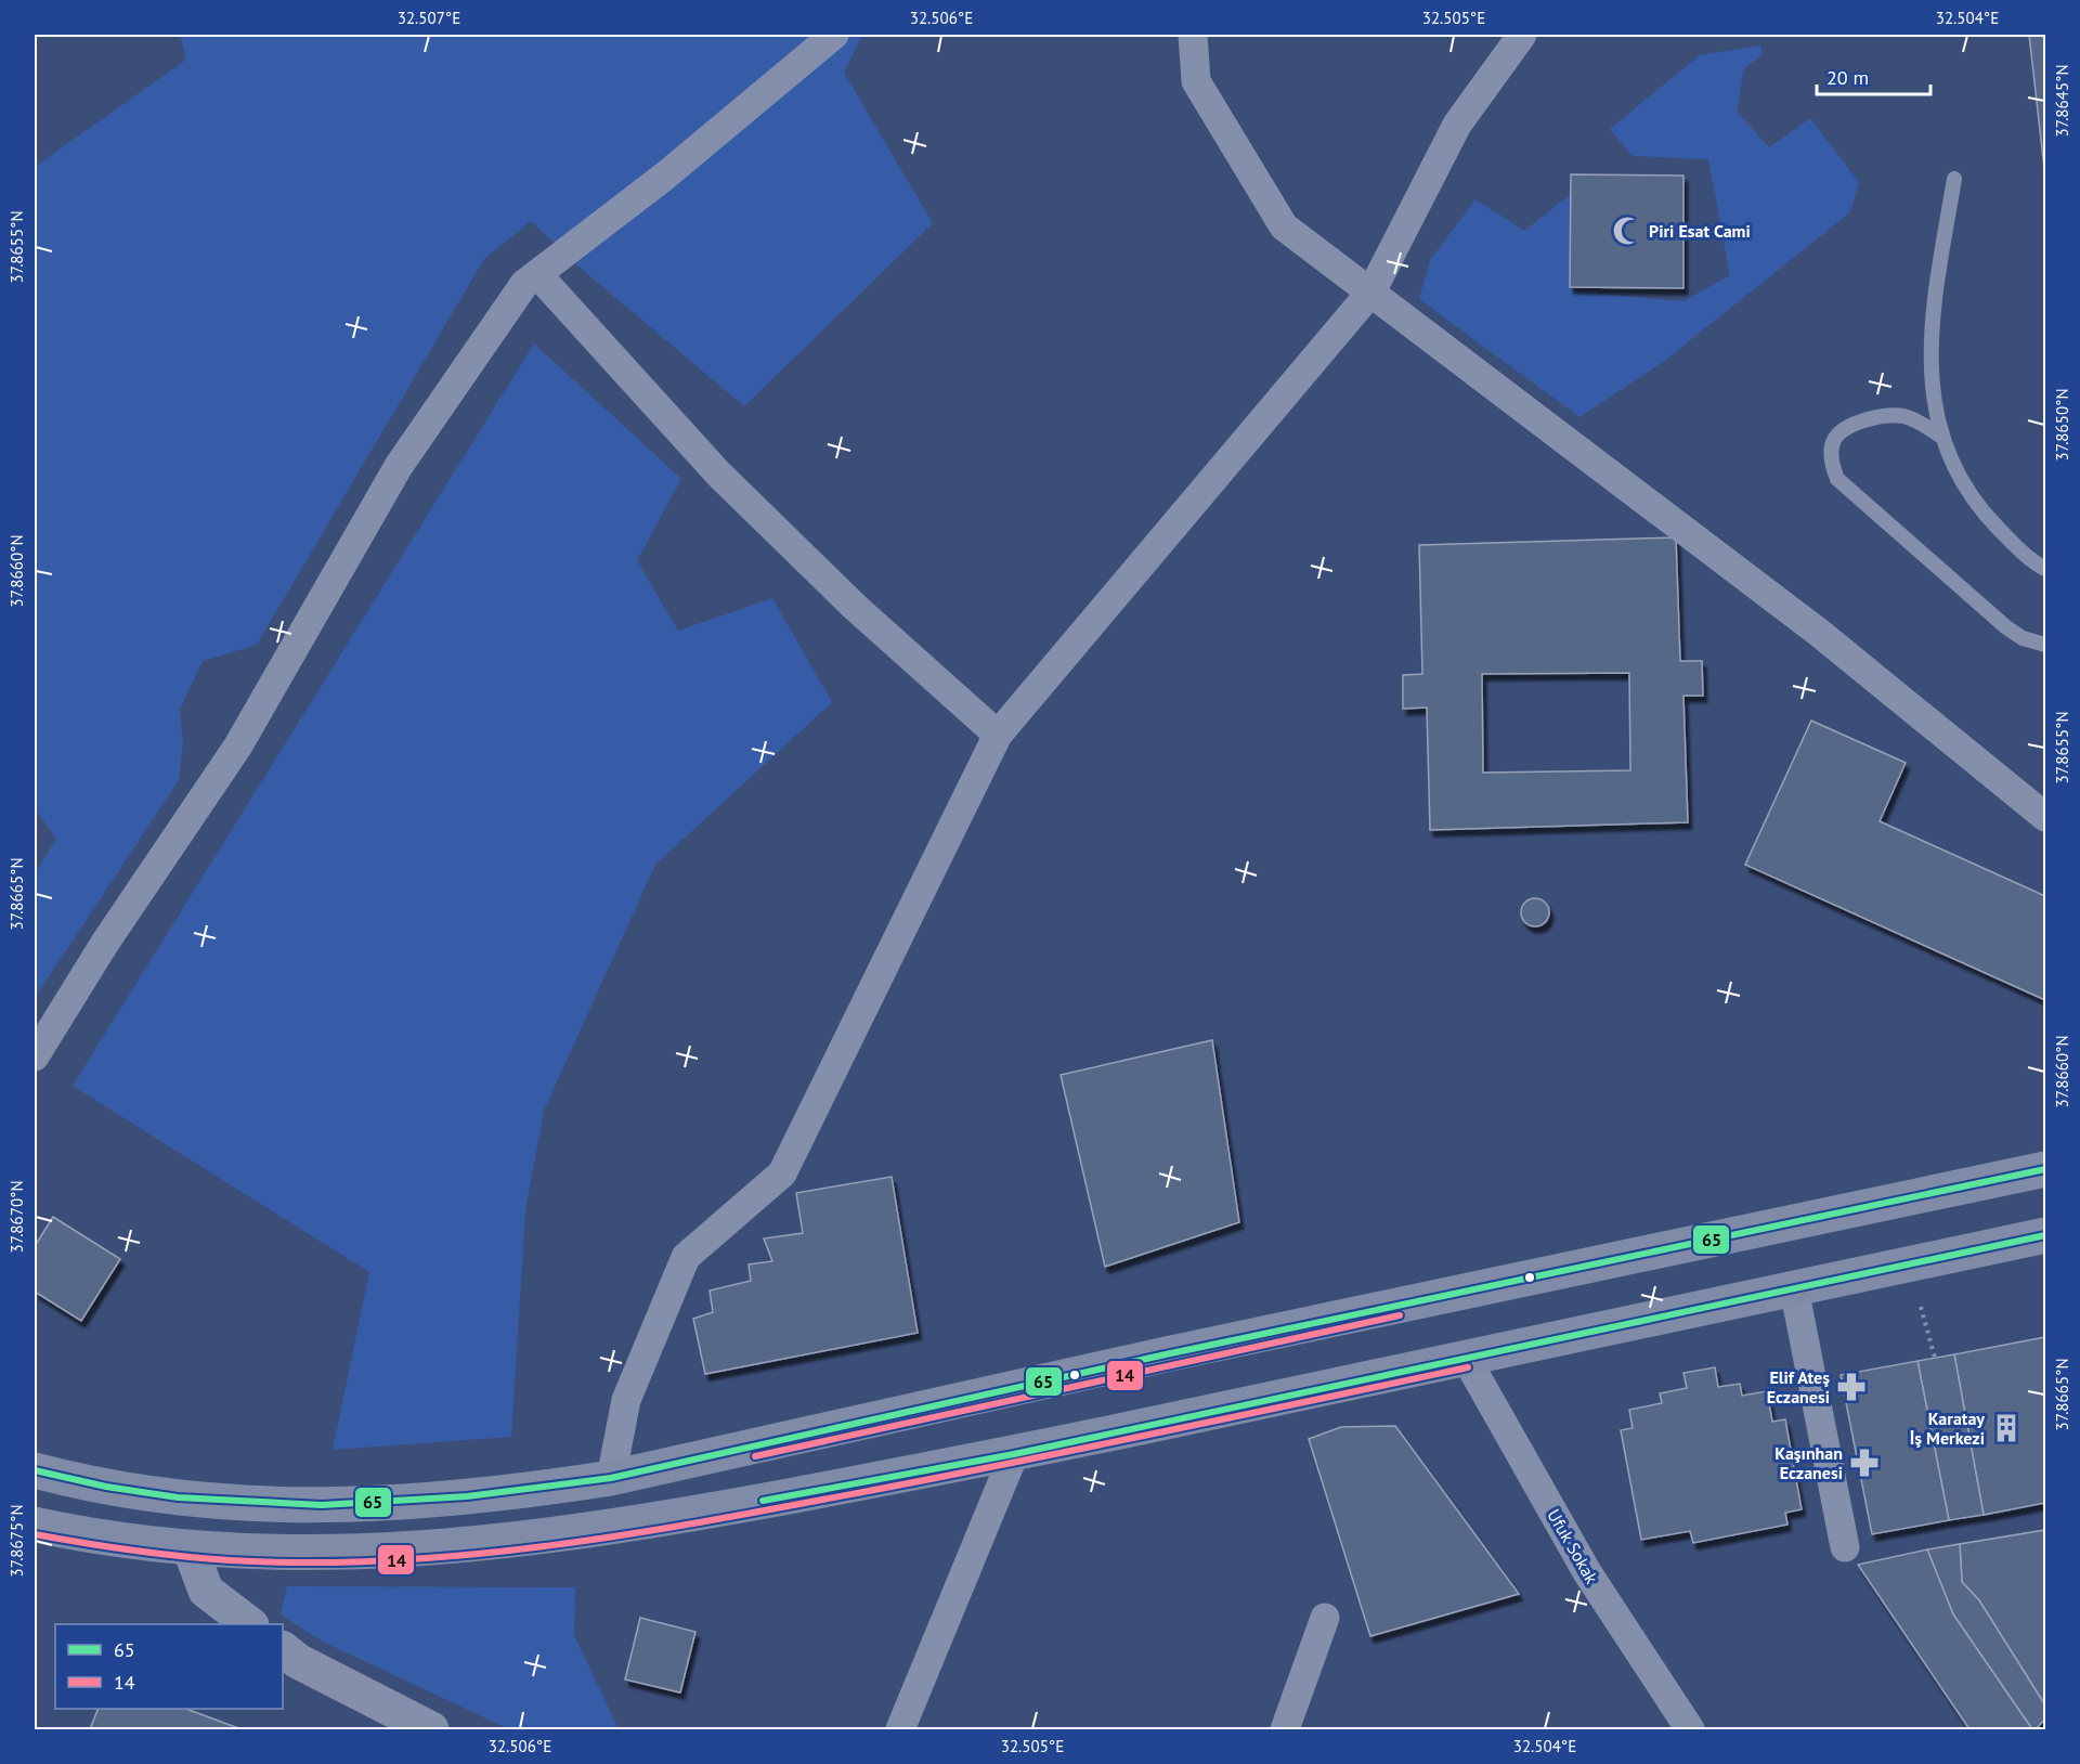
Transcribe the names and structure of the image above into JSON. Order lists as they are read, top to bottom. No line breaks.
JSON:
{"streets":{"street":["Ufuk Sokak"]},"places":{"mosque":["Piri Esat Cami"],"pharmacy":["Elif Ateş Eczanesi","Kaşınhan Eczanesi"],"building":["Karatay İş Merkezi"]},"lines":["transit line 65","transit line 14"],"legend":["65","14"],"scale_bar":"20 m","coordinates":["32.507°E","32.506°E","32.505°E","32.504°E","37.8645°N","37.8655°N","37.8650°N","37.8660°N","37.8665°N","37.8670°N","37.8675°N"]}
